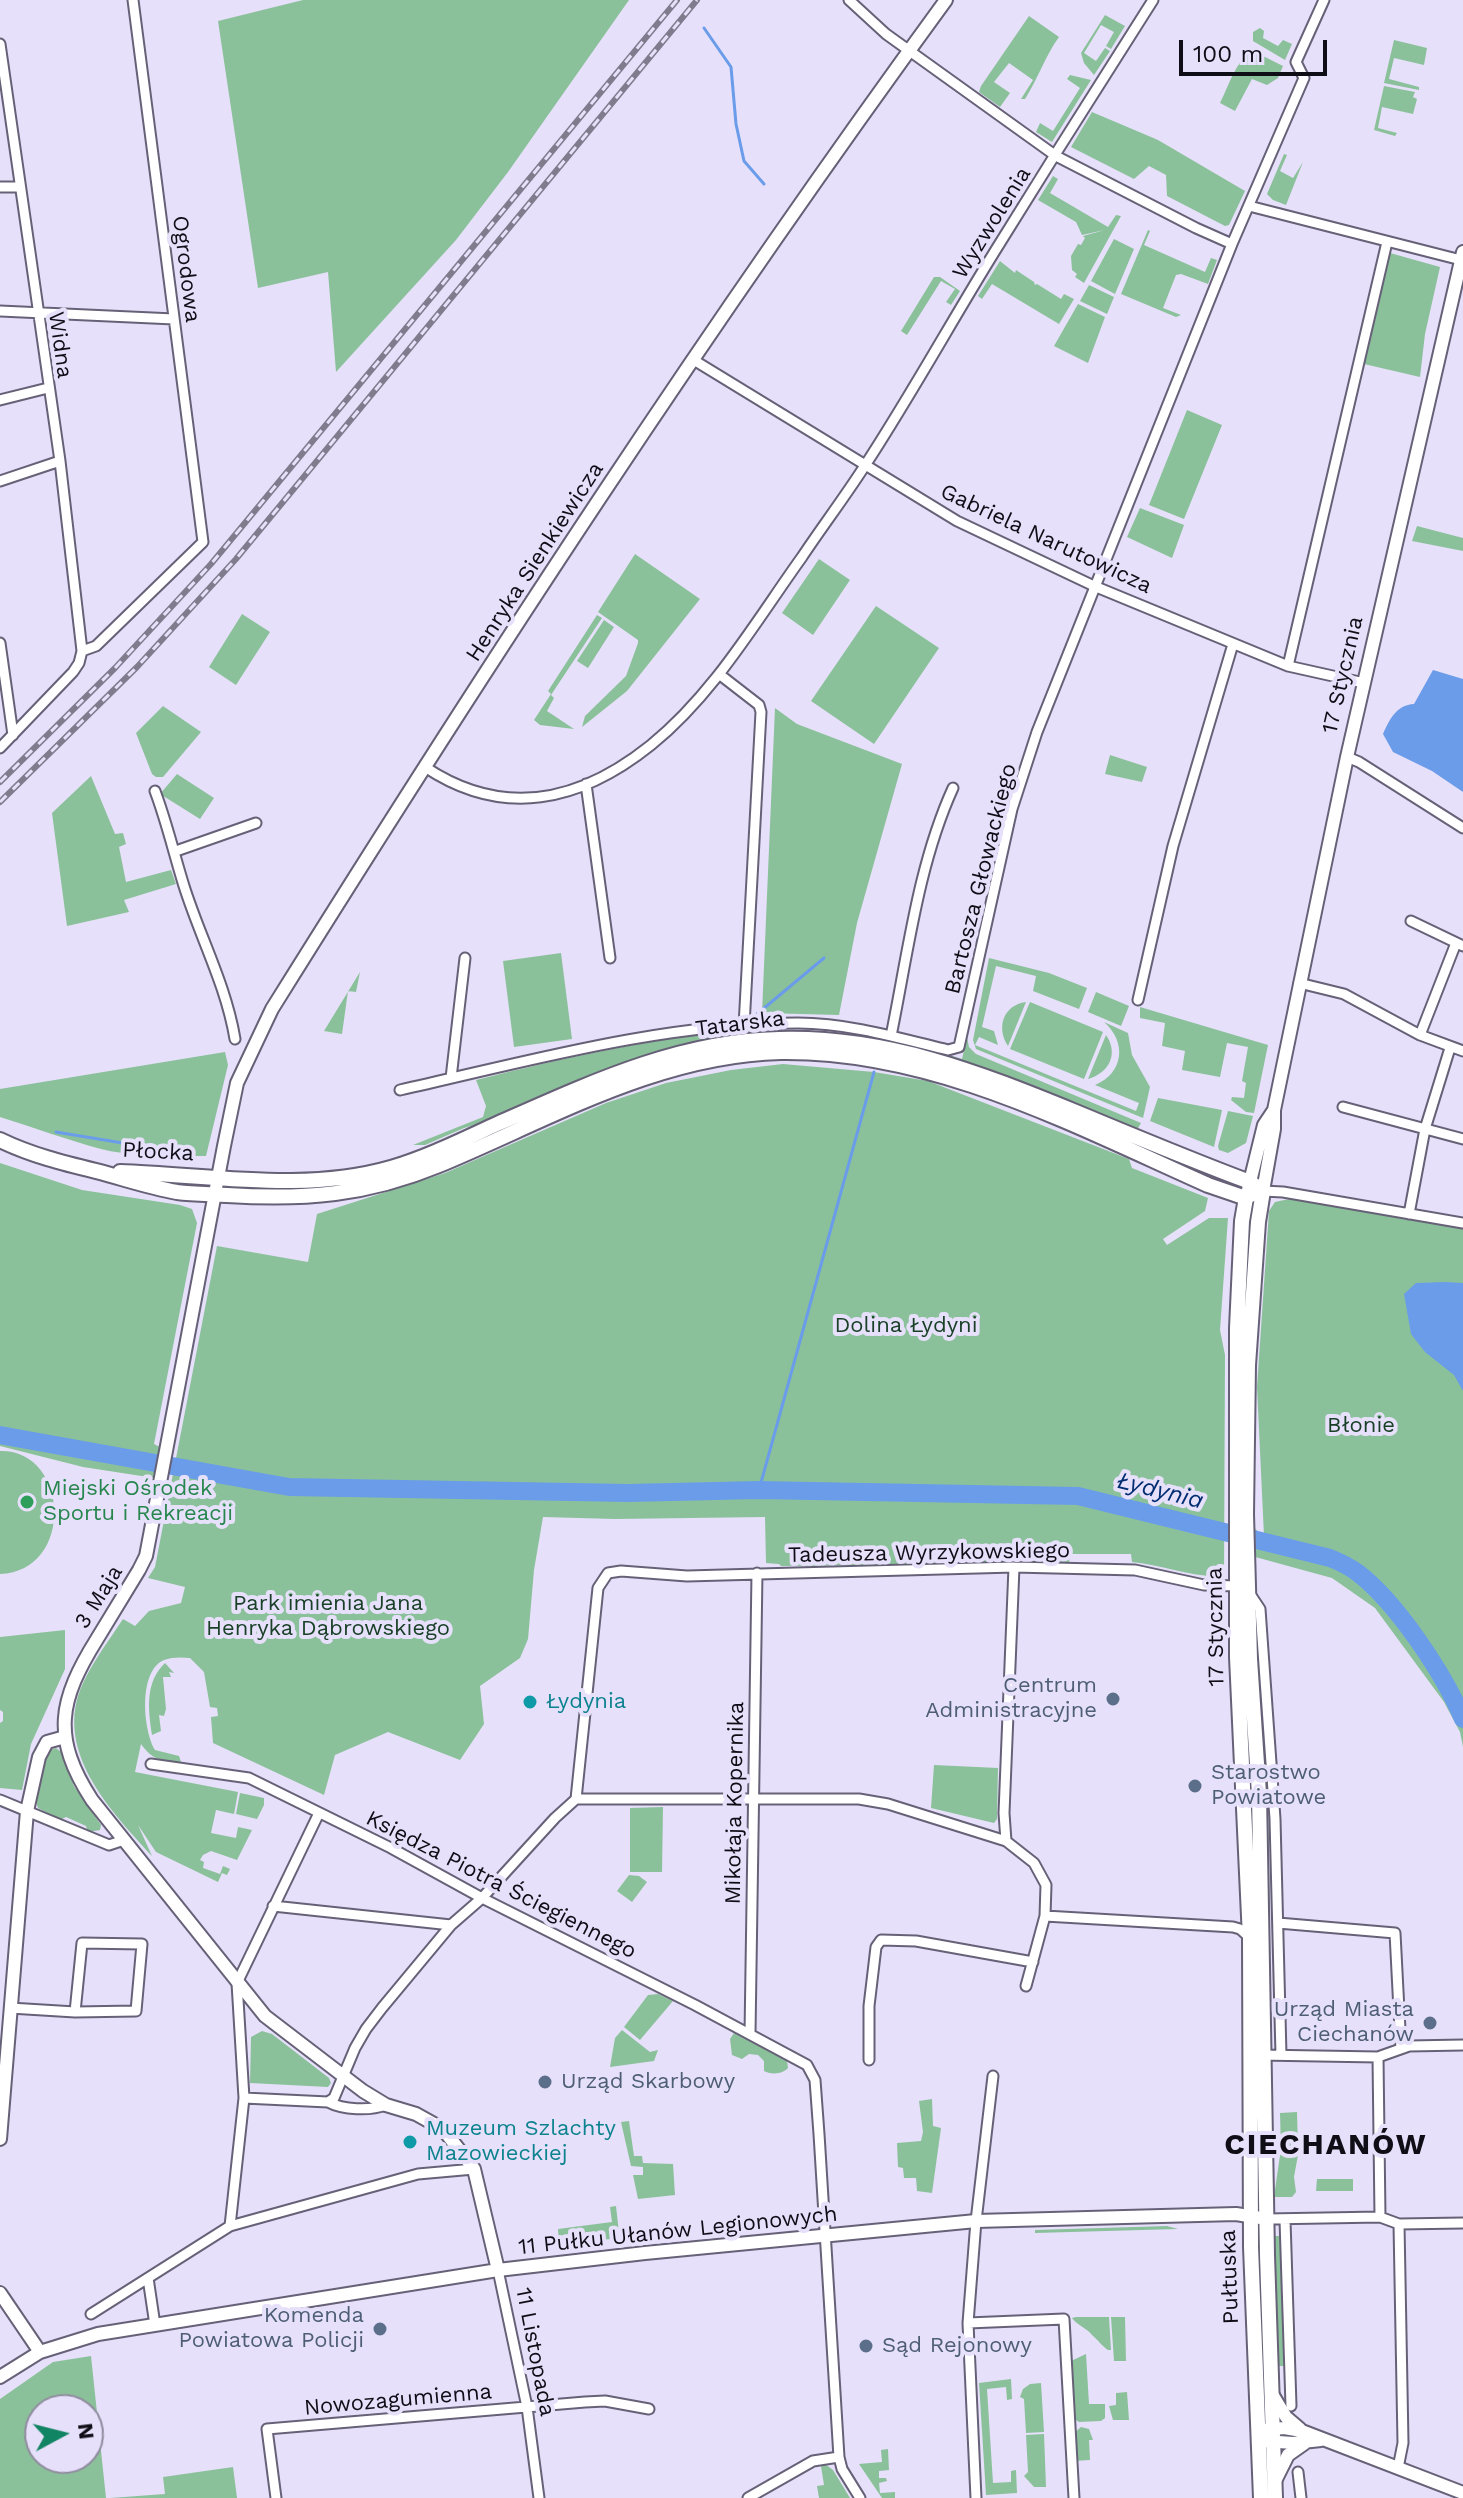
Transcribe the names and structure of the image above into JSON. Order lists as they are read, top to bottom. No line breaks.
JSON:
{"streets":{"main road":["17 Stycznia","Tatarska","Płocka","Pułtuska"],"street":["Wyzwolenia","Ogrodowa","Widna","Gabriela Narutowicza","Henryka Sienkiewicza","Bartosza Głowackiego","Tadeusza Wyrzykowskiego","3 Maja","Mikołaja Kopernika","Księdza Piotra Ściegiennego","11 Pułku Ułanów Legionowych","11 Listopada","Nowozagumienna"]},"crossings":[["Wyzwolenia","Gabriela Narutowicza"],["Wyzwolenia","Henryka Sienkiewicza"],["Ogrodowa","Widna"],["Gabriela Narutowicza","Henryka Sienkiewicza"],["Gabriela Narutowicza","17 Stycznia"],["Gabriela Narutowicza","Bartosza Głowackiego"],["Henryka Sienkiewicza","Tatarska"],["Henryka Sienkiewicza","Płocka"],["Henryka Sienkiewicza","3 Maja"],["17 Stycznia","Tatarska"],["17 Stycznia","Tadeusza Wyrzykowskiego"],["17 Stycznia","Pułtuska"],["Bartosza Głowackiego","Tatarska"],["Tatarska","Płocka"],["Tatarska","3 Maja"],["Płocka","3 Maja"],["Tadeusza Wyrzykowskiego","Mikołaja Kopernika"],["3 Maja","11 Listopada"],["Mikołaja Kopernika","Księdza Piotra Ściegiennego"],["Księdza Piotra Ściegiennego","11 Pułku Ułanów Legionowych"],["11 Pułku Ułanów Legionowych","Pułtuska"],["11 Pułku Ułanów Legionowych","11 Listopada"],["11 Listopada","Nowozagumienna"]],"districts":["CIECHANÓW"],"water":["Łydynia"],"parks":["Dolina Łydyni","Błonie","Park imienia Jana Henryka Dąbrowskiego"],"places":["Miejski Ośrodek Sportu i Rekreacji","Centrum Administracyjne","Łydynia","Starostwo Powiatowe","Urząd Miasta Ciechanów","Urząd Skarbowy","Muzeum Szlachty Mazowieckiej","Komenda Powiatowa Policji","Sąd Rejonowy"],"scale_bar":"100 m","north":"right"}
